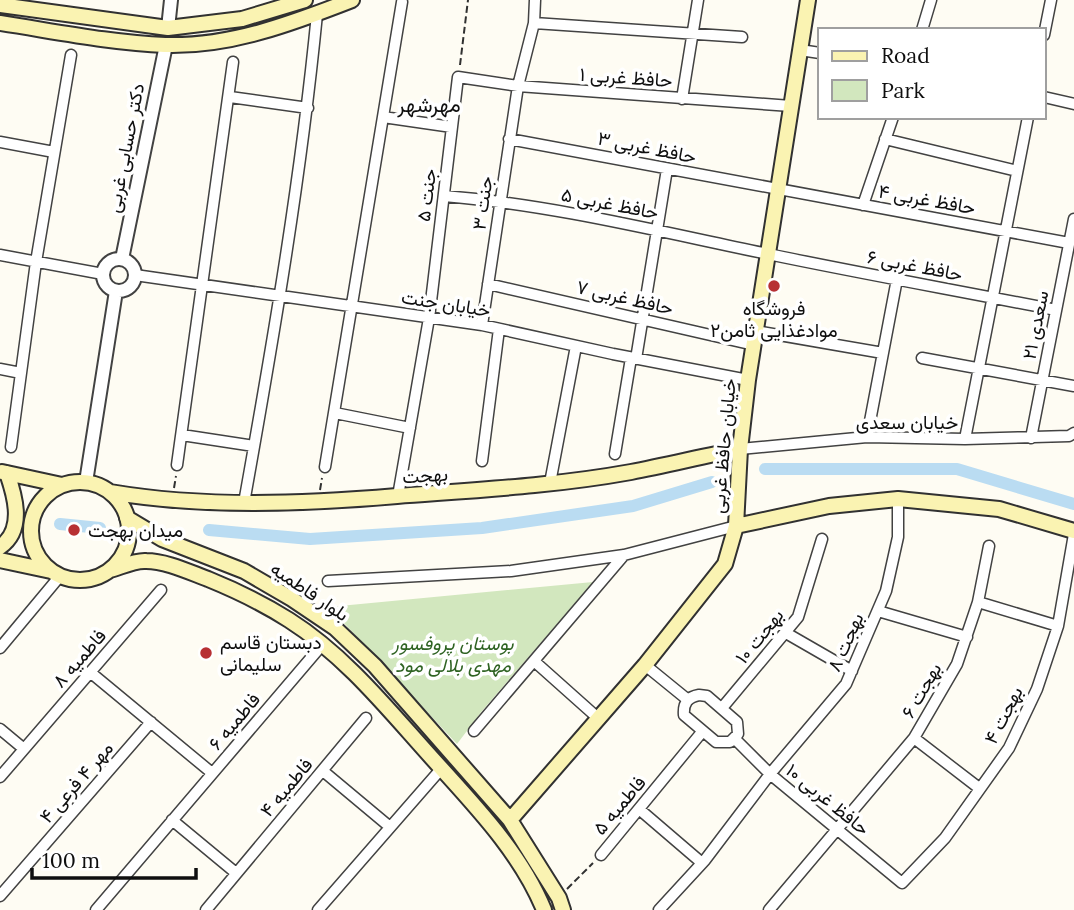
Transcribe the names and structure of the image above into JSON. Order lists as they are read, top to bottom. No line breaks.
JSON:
{"streets":{"main road":["خیابان حافظ غربی","بهجت","بلوار فاطمیه"],"street":["حافظ غربی ۱","حافظ غربی ۳","دکتر حسابی غربی","جنت ۵","حافظ غربی ۴","جنت ۳","حافظ غربی ۵","حافظ غربی ۶","حافظ غربی ۷","خیابان جنت","سعدی ۲۱","خیابان سعدی","بهجت ۱۰","بهجت ۸","فاطمیه ۸","بهجت ۶","بهجت ۴","فاطمیه ۶","مهر ۴ فرعی ۴","فاطمیه ۴","حافظ غربی ۱۰","فاطمیه ۵"]},"crossings":[["حافظ غربی ۱","جنت ۵"],["حافظ غربی ۱","جنت ۳"],["حافظ غربی ۱","خیابان حافظ غربی"],["حافظ غربی ۳","حافظ غربی ۴"],["حافظ غربی ۳","جنت ۳"],["حافظ غربی ۳","خیابان حافظ غربی"],["دکتر حسابی غربی","خیابان جنت"],["جنت ۵","حافظ غربی ۵"],["جنت ۵","خیابان جنت"],["جنت ۵","بهجت"],["حافظ غربی ۴","سعدی ۲۱"],["حافظ غربی ۴","خیابان حافظ غربی"],["جنت ۳","حافظ غربی ۵"],["جنت ۳","حافظ غربی ۷"],["جنت ۳","خیابان جنت"],["حافظ غربی ۵","حافظ غربی ۶"],["حافظ غربی ۵","خیابان حافظ غربی"],["حافظ غربی ۶","سعدی ۲۱"],["حافظ غربی ۶","خیابان حافظ غربی"],["حافظ غربی ۷","خیابان حافظ غربی"],["خیابان جنت","خیابان حافظ غربی"],["سعدی ۲۱","خیابان سعدی"],["خیابان سعدی","خیابان حافظ غربی"],["خیابان سعدی","بهجت"],["خیابان حافظ غربی","بهجت"],["خیابان حافظ غربی","بلوار فاطمیه"],["بهجت","بلوار فاطمیه"],["بلوار فاطمیه","فاطمیه ۶"],["بلوار فاطمیه","فاطمیه ۵"],["بهجت ۸","حافظ غربی ۱۰"],["بهجت ۶","حافظ غربی ۱۰"],["بهجت ۴","حافظ غربی ۱۰"]],"districts":["مهرشهر"],"parks":["بوستان پروفسور مهدی بلالی مود"],"places":["فروشگاه موادغذایی ثامن۲","میدان بهجت","دبستان قاسم سلیمانی"],"legend":["Road","Park"],"scale_bar":"100 m"}
